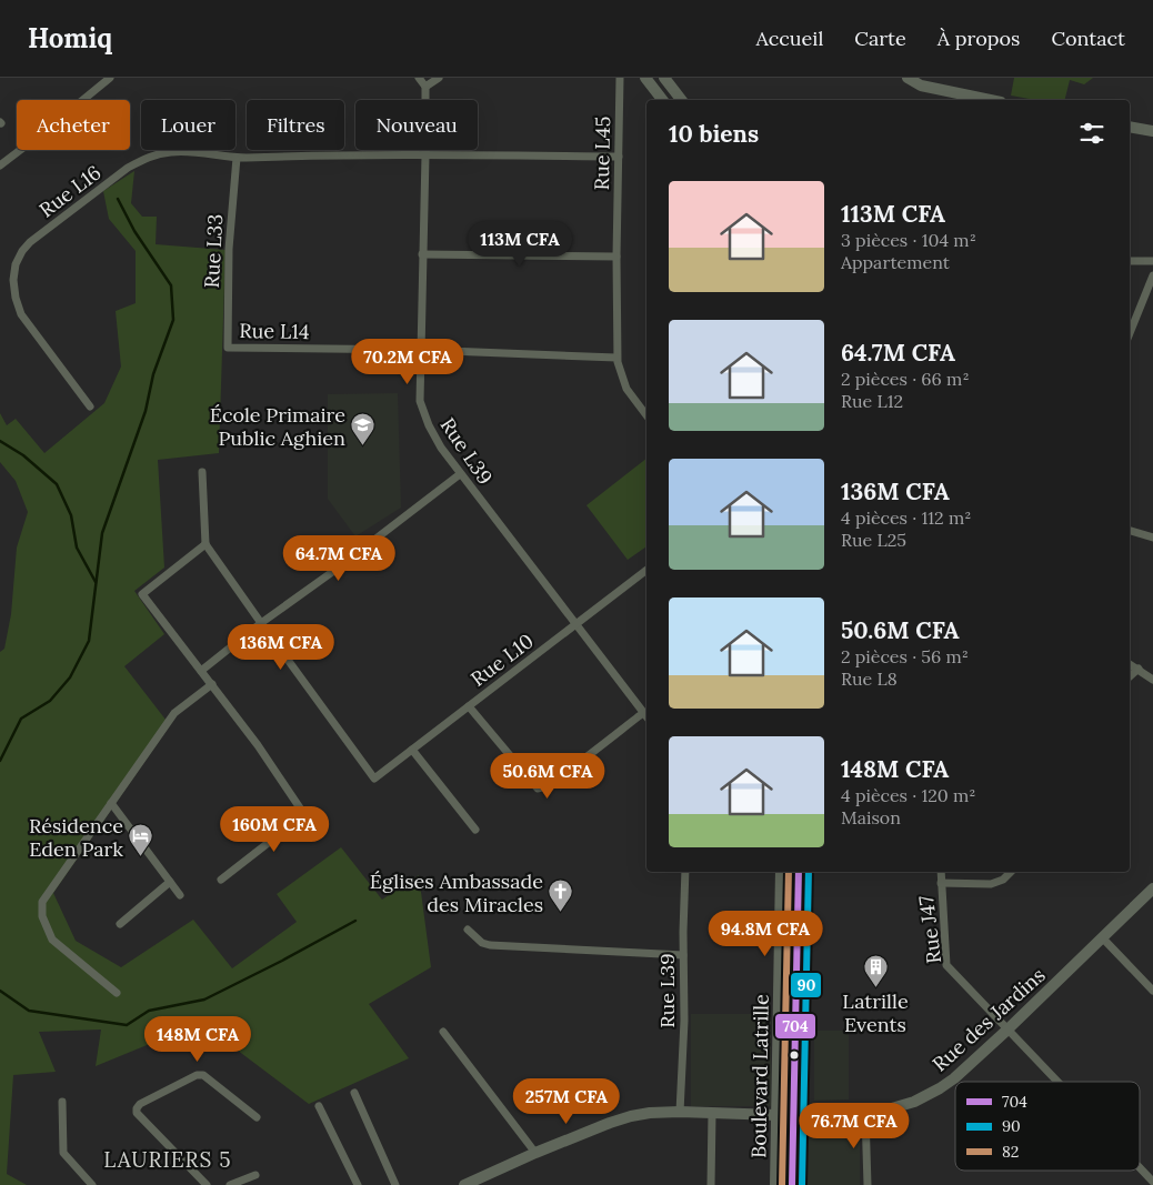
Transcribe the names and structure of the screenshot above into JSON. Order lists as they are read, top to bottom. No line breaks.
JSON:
{"streets":{"main road":["Rue des Jardins","Boulevard Latrille"],"street":["Rue L45","Rue L16","Rue L33","Rue L14","Rue L39","Rue L10","Rue J47"]},"crossings":[["Rue L45","Rue L16"],["Rue L45","Rue L14"],["Rue L16","Rue L33"],["Rue L16","Rue L39"],["Rue L33","Rue L14"],["Rue L14","Rue L39"],["Rue L39","Rue L10"],["Rue L39","Rue des Jardins"],["Rue J47","Rue des Jardins"],["Rue des Jardins","Boulevard Latrille"]],"districts":["LAURIERS 5"],"places":{"school or university":["École Primaire Public Aghien"],"hotel":["Résidence Eden Park"],"church":["Églises Ambassade des Miracles"],"building":["Latrille Events"]},"lines":["transit line 704","transit line 90","transit line 82"],"legend":["704","90","82"],"page":{"header":"Homiq","nav":["Accueil","Carte","À propos","Contact"],"chip":["Acheter","Louer","Filtres","Nouveau"],"heading":"10 biens","list":[{"name":"113M CFA","note":"3 pièces · 104 m² · Appartement"},{"name":"64.7M CFA","note":"2 pièces · 66 m² · Rue L12"},{"name":"136M CFA","note":"4 pièces · 112 m² · Rue L25"},{"name":"50.6M CFA","note":"2 pièces · 56 m² · Rue L8"},{"name":"148M CFA","note":"4 pièces · 120 m² · Maison"}],"price":["113M CFA","70.2M CFA","64.7M CFA","136M CFA","50.6M CFA","160M CFA","94.8M CFA","148M CFA","257M CFA","76.7M CFA"]}}
